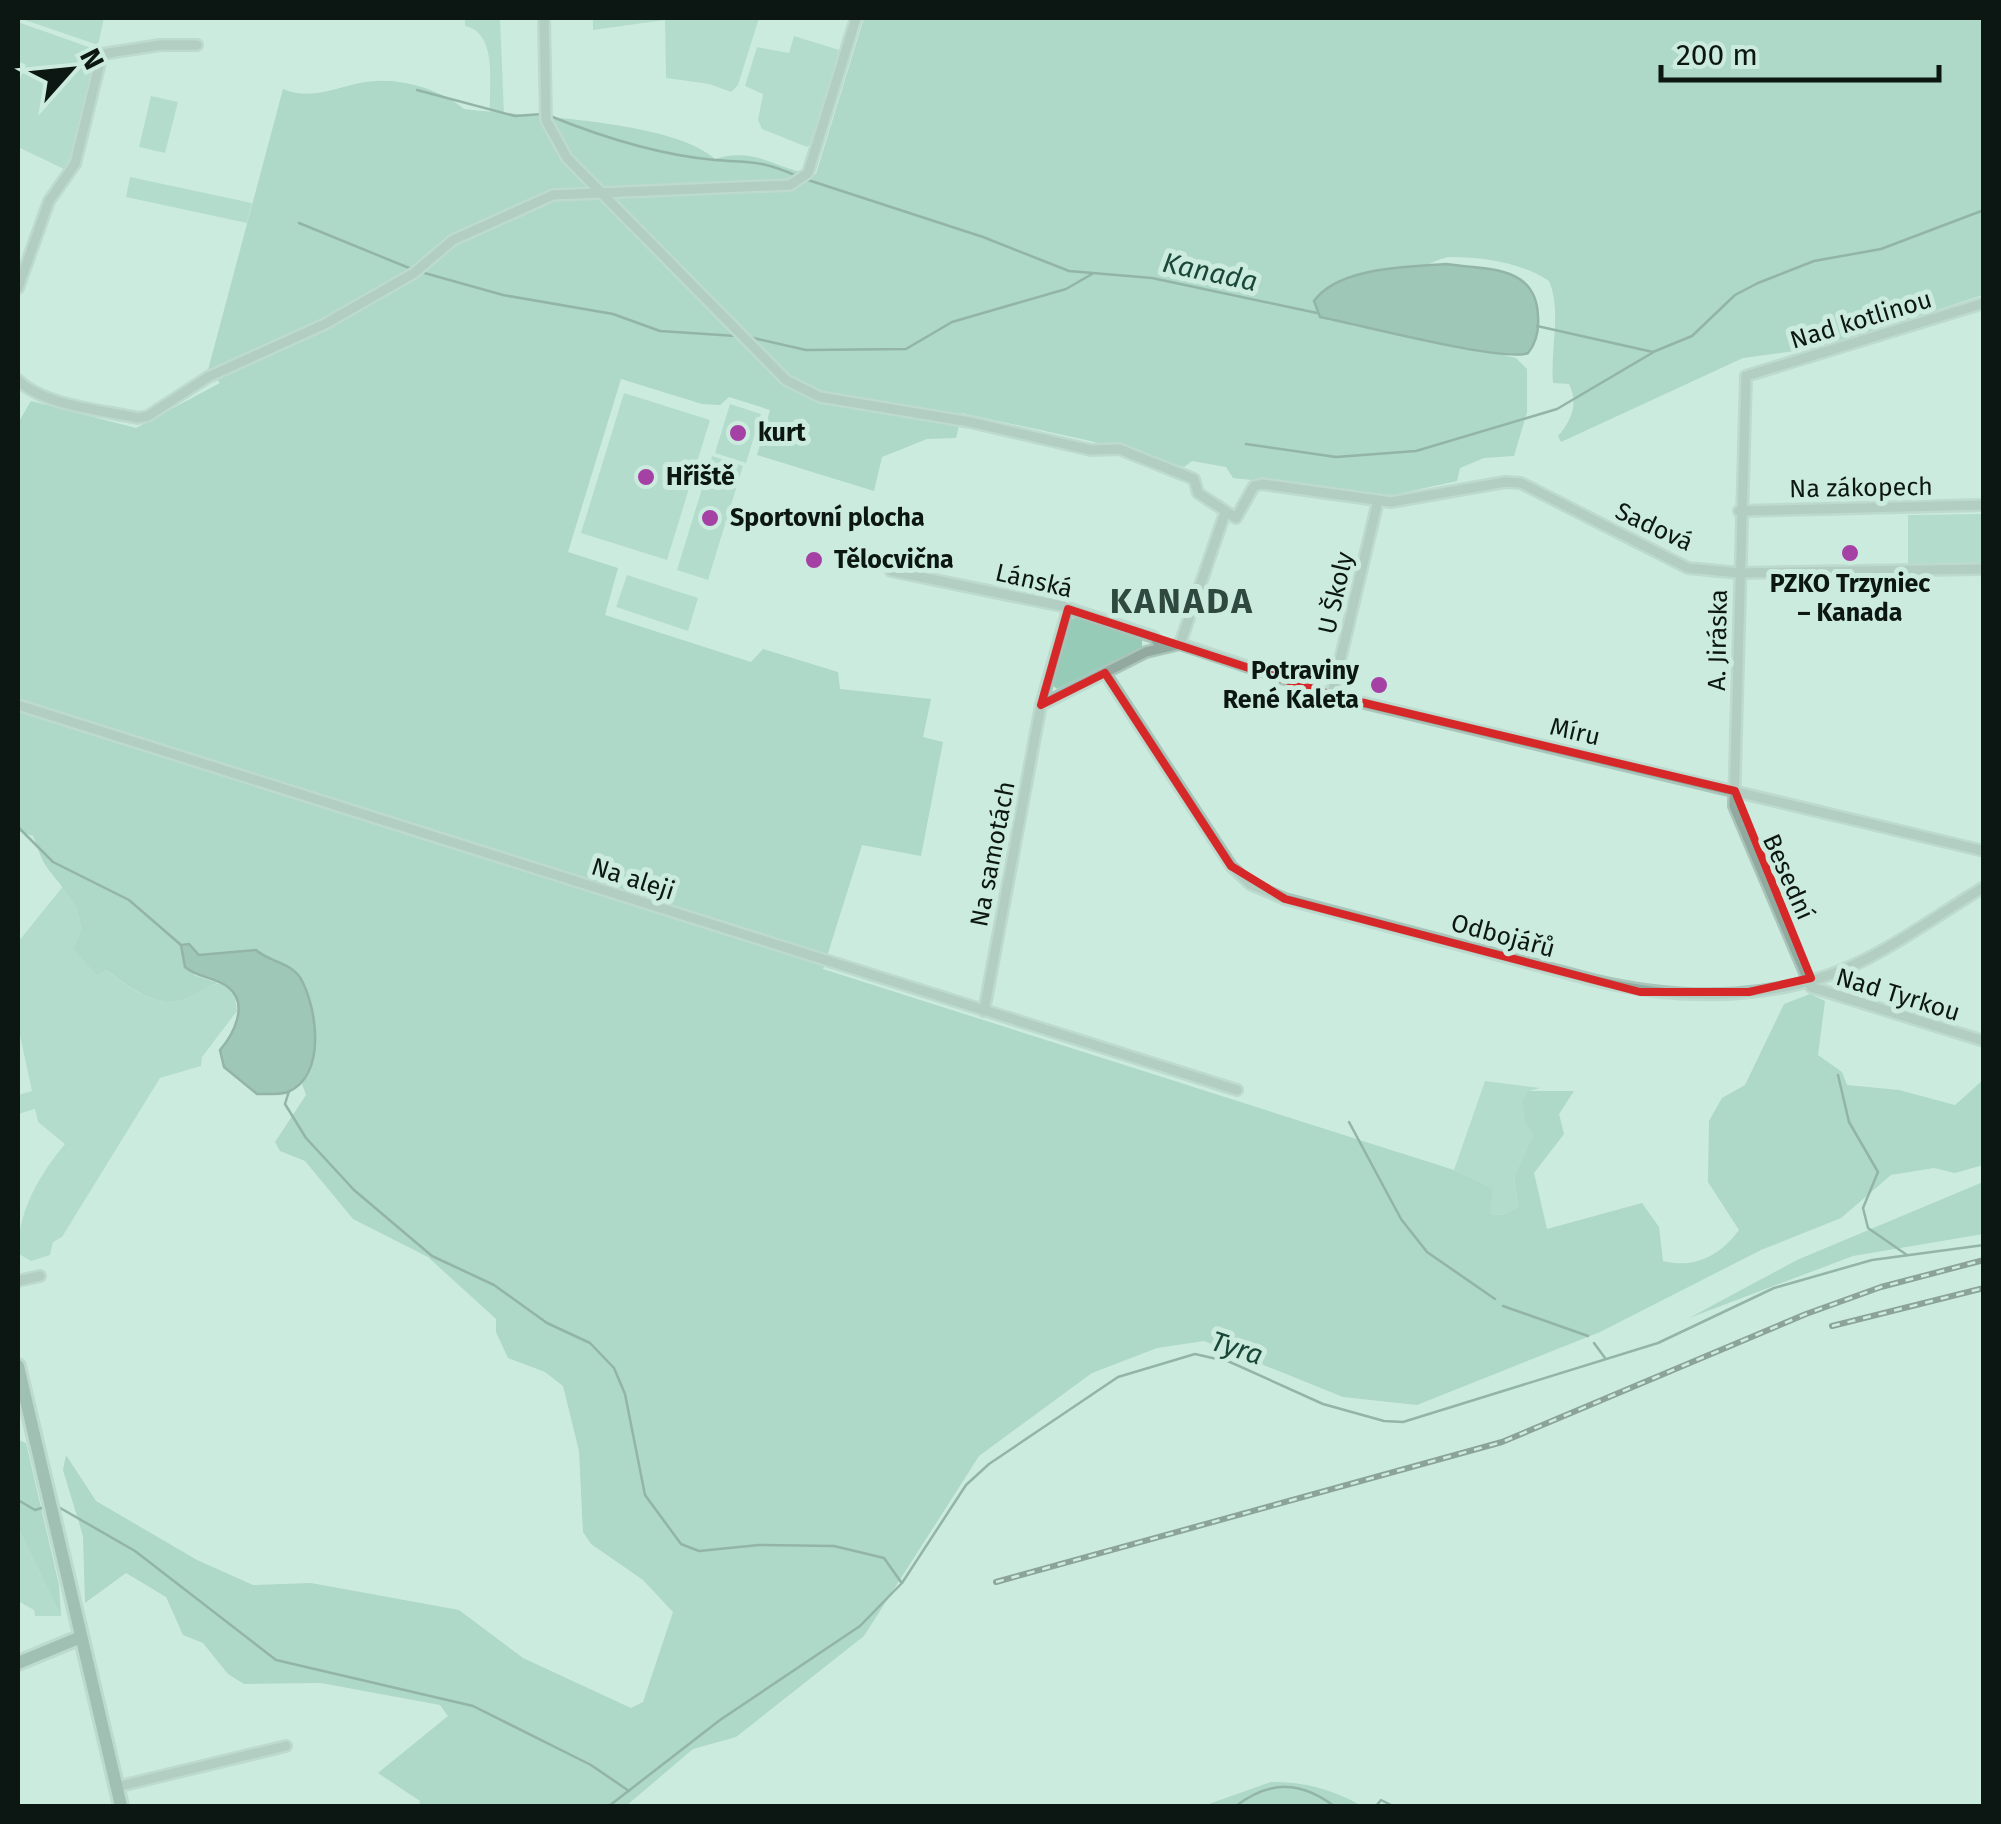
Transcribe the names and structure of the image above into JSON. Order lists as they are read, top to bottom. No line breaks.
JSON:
{"streets":{"street":["Nad kotlinou","Na zákopech","Sadová","Lánská","U Školy","A. Jiráska","Míru","Na samotách","Besední","Na aleji","Odbojářů","Nad Tyrkou"]},"crossings":[["Nad kotlinou","A. Jiráska"],["Na zákopech","A. Jiráska"],["Sadová","U Školy"],["Sadová","A. Jiráska"],["Lánská","Míru"],["Lánská","Na samotách"],["U Školy","Míru"],["A. Jiráska","Míru"],["A. Jiráska","Besední"],["Míru","Besední"],["Na samotách","Na aleji"],["Besední","Odbojářů"],["Besední","Nad Tyrkou"],["Odbojářů","Nad Tyrkou"]],"districts":["KANADA"],"water":["Kanada","Tyra"],"places":["kurt","Hřiště","Sportovní plocha","PZKO Trzyniec – Kanada","Tělocvična","Potraviny René Kaleta"],"scale_bar":"200 m","north":"top right"}
